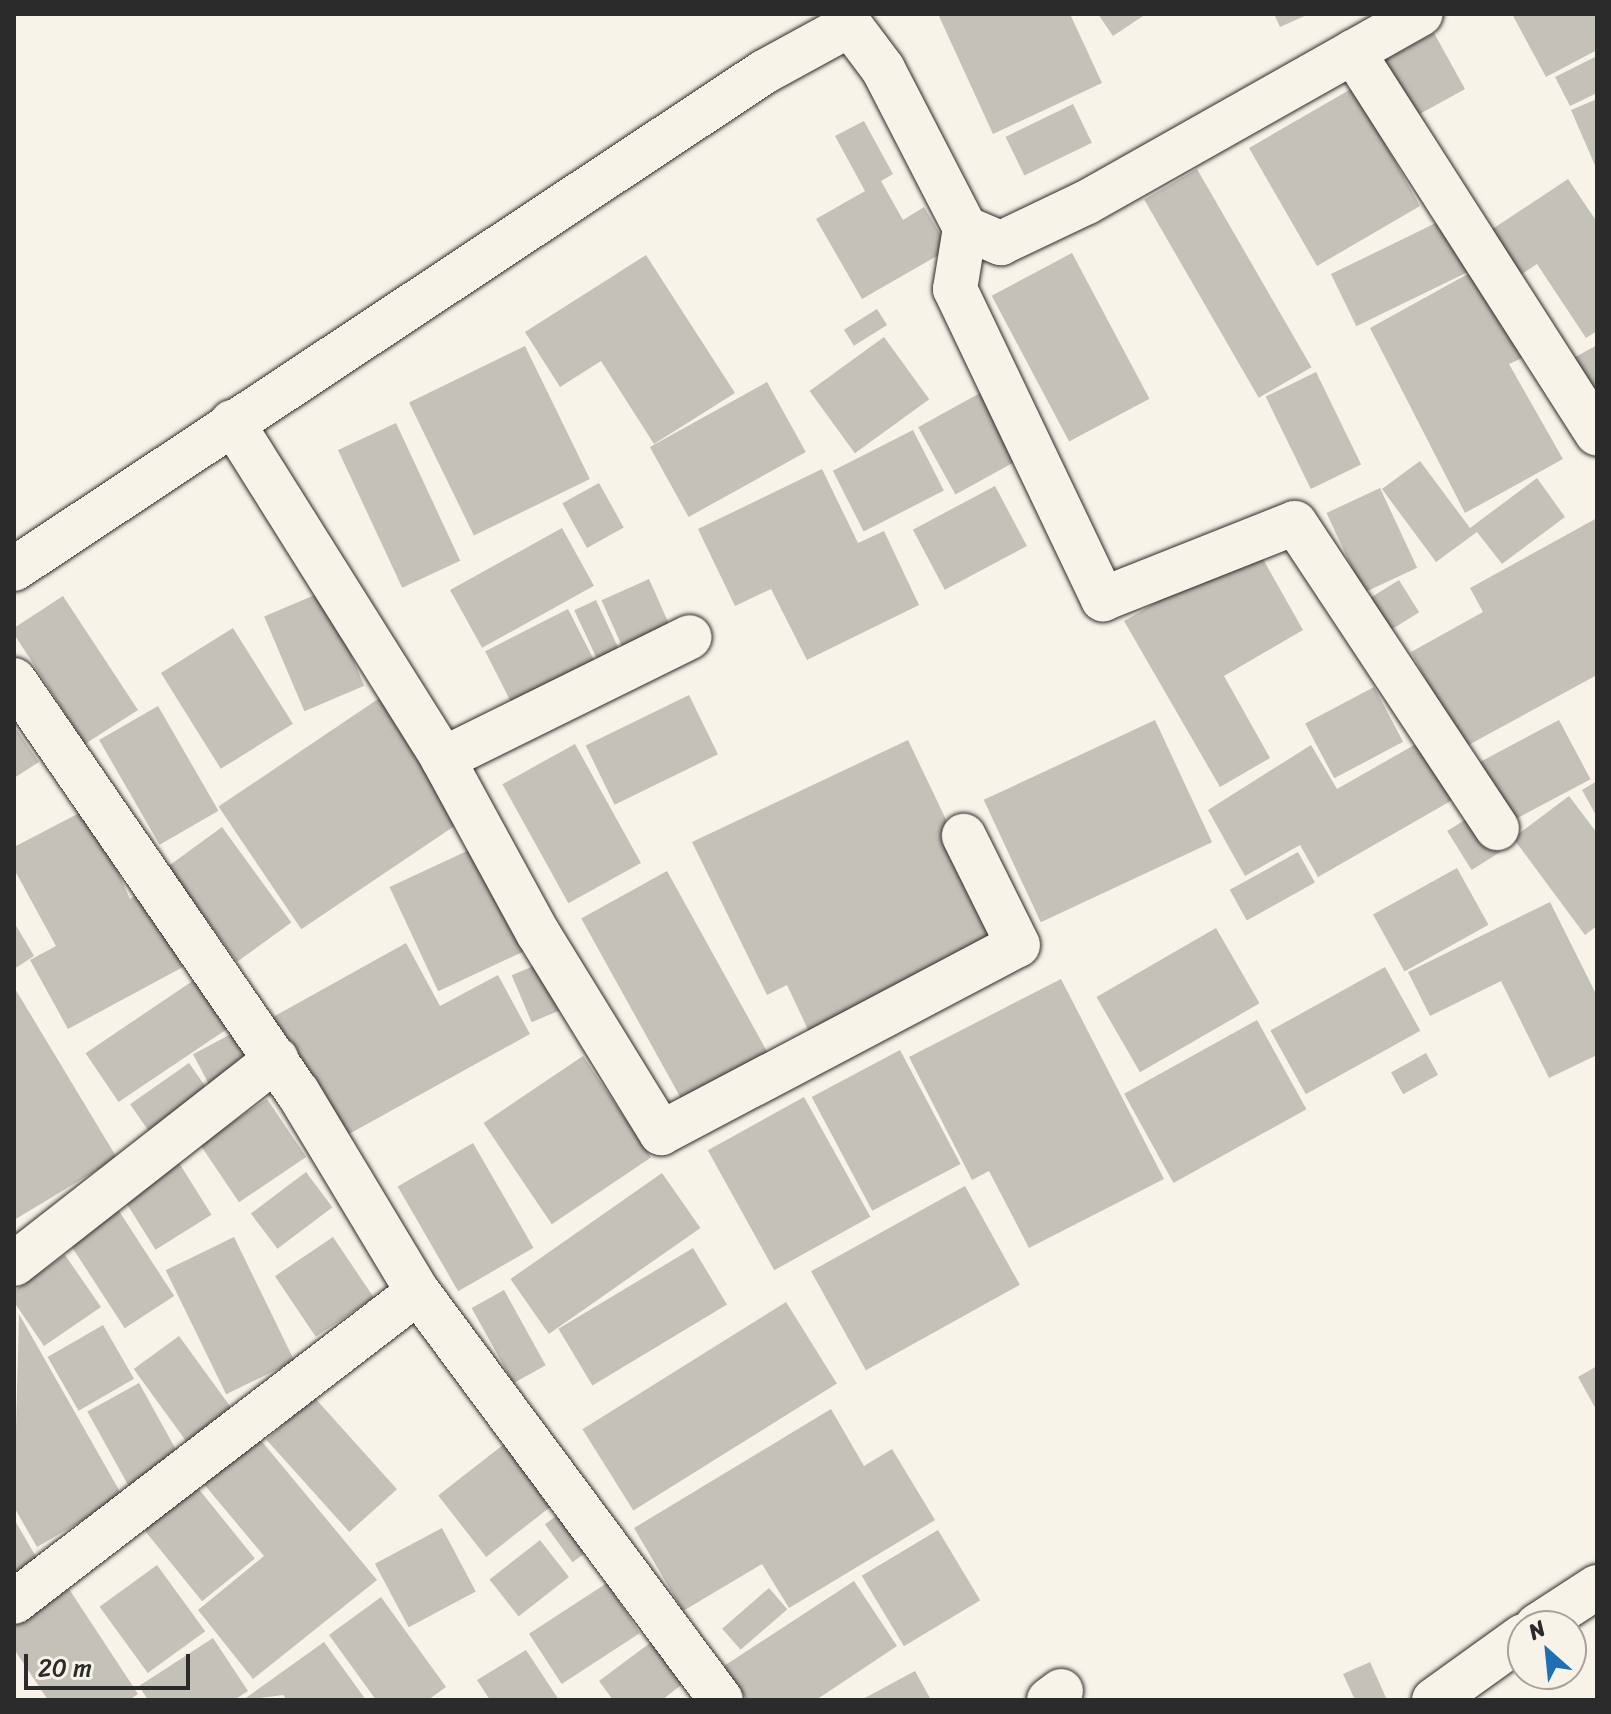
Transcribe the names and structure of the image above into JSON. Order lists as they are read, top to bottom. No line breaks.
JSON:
{"scale_bar":"20 m","north":"top left"}
